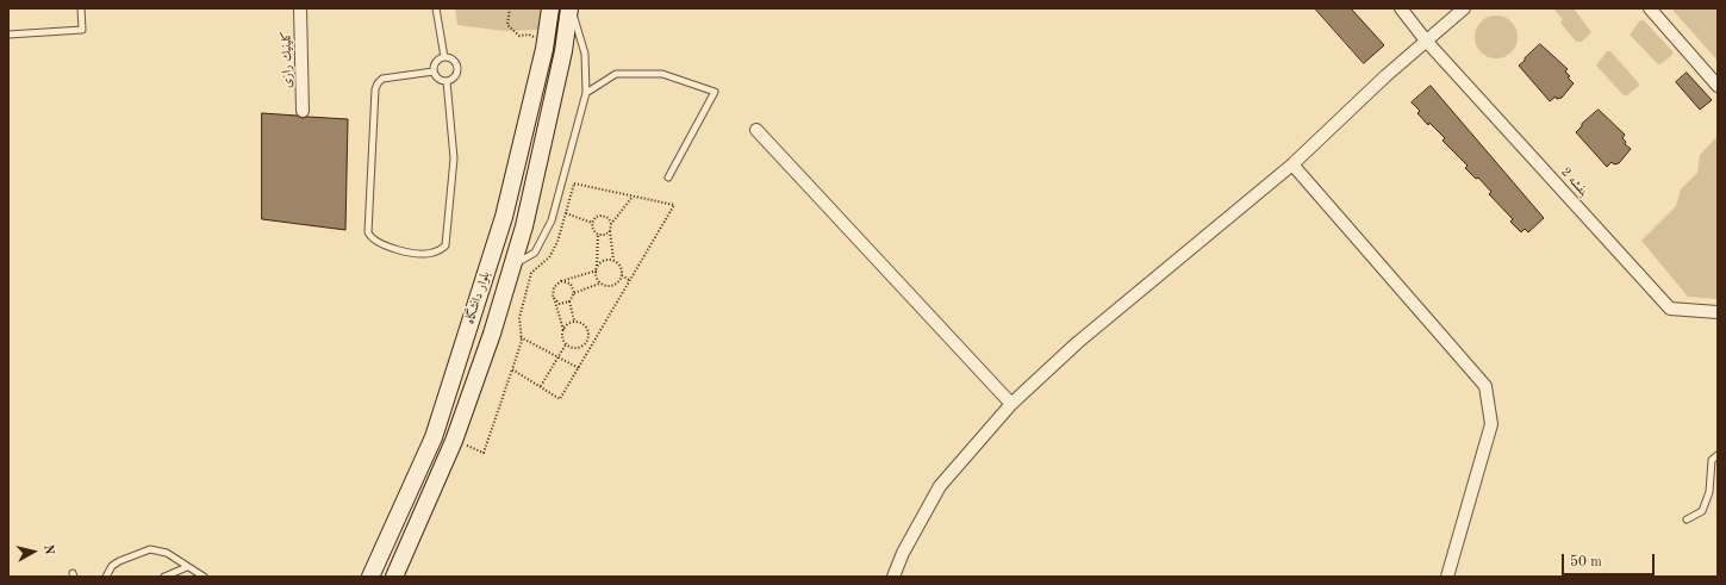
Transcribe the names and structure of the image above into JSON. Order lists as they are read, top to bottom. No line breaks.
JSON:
{"streets":{"main road":["بلوار دانشگاه"],"street":["كلينيك رازی","بنفشه 2"]},"scale_bar":"50 m","north":"right"}
